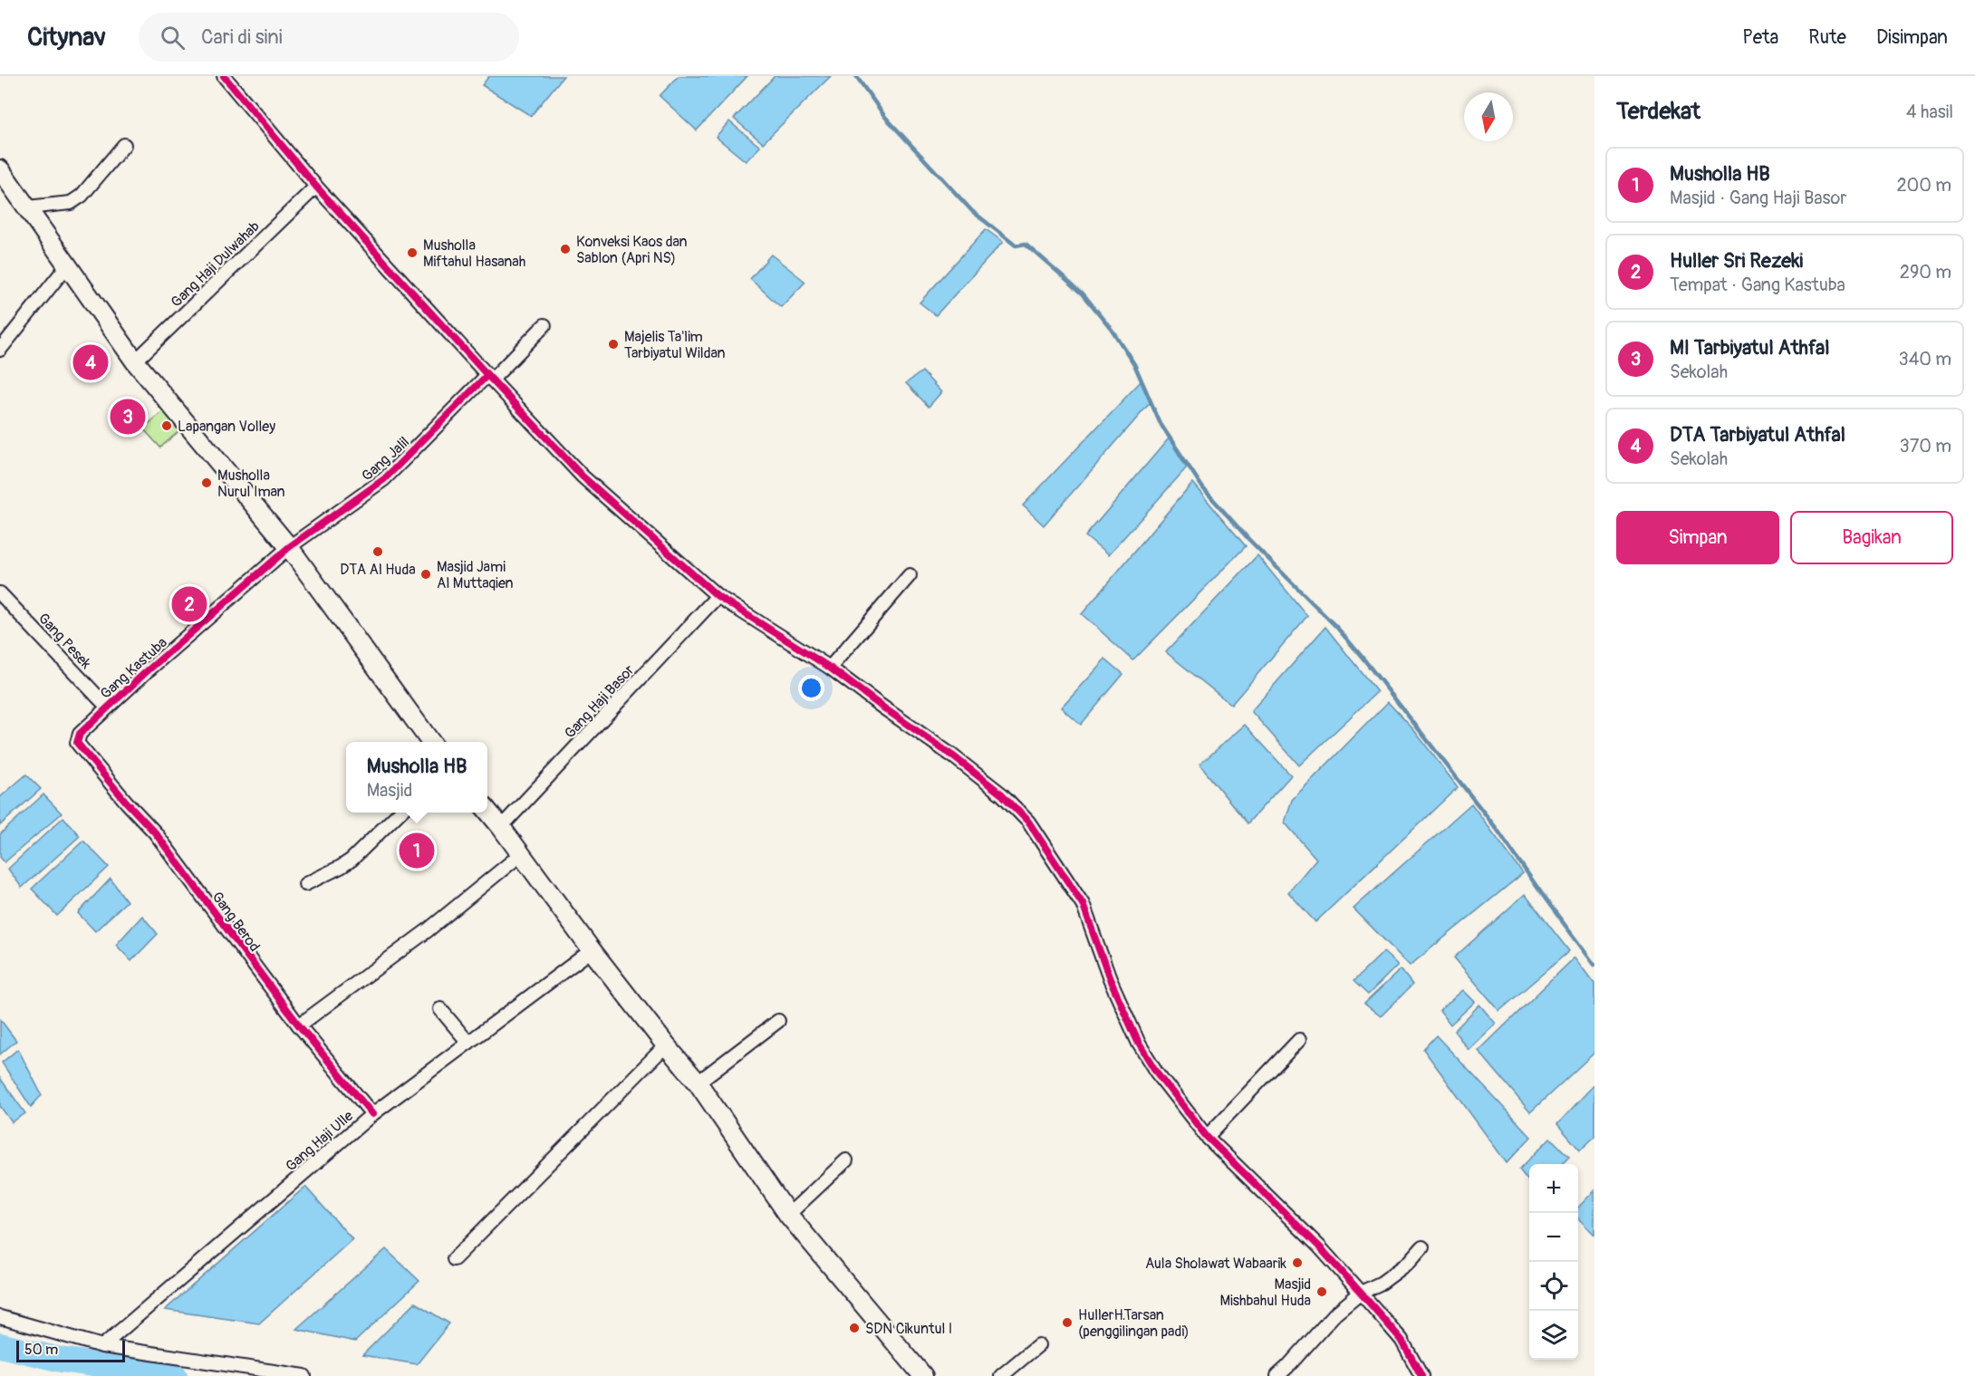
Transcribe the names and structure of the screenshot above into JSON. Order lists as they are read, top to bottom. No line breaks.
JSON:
{"streets":{"street":["Gang Haji Dulwahab","Gang Jalil","Gang Pesek","Gang Kastuba","Gang Haji Basor","Gang Berod","Gang Haji Ulle"]},"crossings":[["Gang Jalil","Gang Kastuba"],["Gang Pesek","Gang Kastuba"],["Gang Kastuba","Gang Berod"],["Gang Berod","Gang Haji Ulle"]],"places":["Konveksi Kaos dan Sablon (Apri NS)","Musholla Miftahul Hasanah","Majelis Ta'lim Tarbiyatul Wildan","Lapangan Volley","Musholla Nurul Iman","DTA Al Huda","Masjid Jami Al Muttaqien","Aula Sholawat Wabaarik","Masjid Mishbahul Huda","HullerH.Tarsan (penggilingan padi)","SDN Cikuntul I"],"scale_bar":"50 m","north":"bottom","page":{"header":"Citynav","search":"Cari di sini","nav":["Peta","Rute","Disimpan"],"heading":["Terdekat","4 hasil"],"list":[{"mark":"1","name":"Musholla HB","note":"Masjid · Gang Haji Basor","value":"200 m"},{"mark":"2","name":"Huller Sri Rezeki","note":"Tempat · Gang Kastuba","value":"290 m"},{"mark":"3","name":"MI Tarbiyatul Athfal","note":"Sekolah","value":"340 m"},{"mark":"4","name":"DTA Tarbiyatul Athfal","note":"Sekolah","value":"370 m"}],"pins":["4","3","2","1"],"buttons":["Simpan","Bagikan"],"popup":["Musholla HB","Masjid"],"map_buttons":["+","−"],"scale":"50 m"}}
